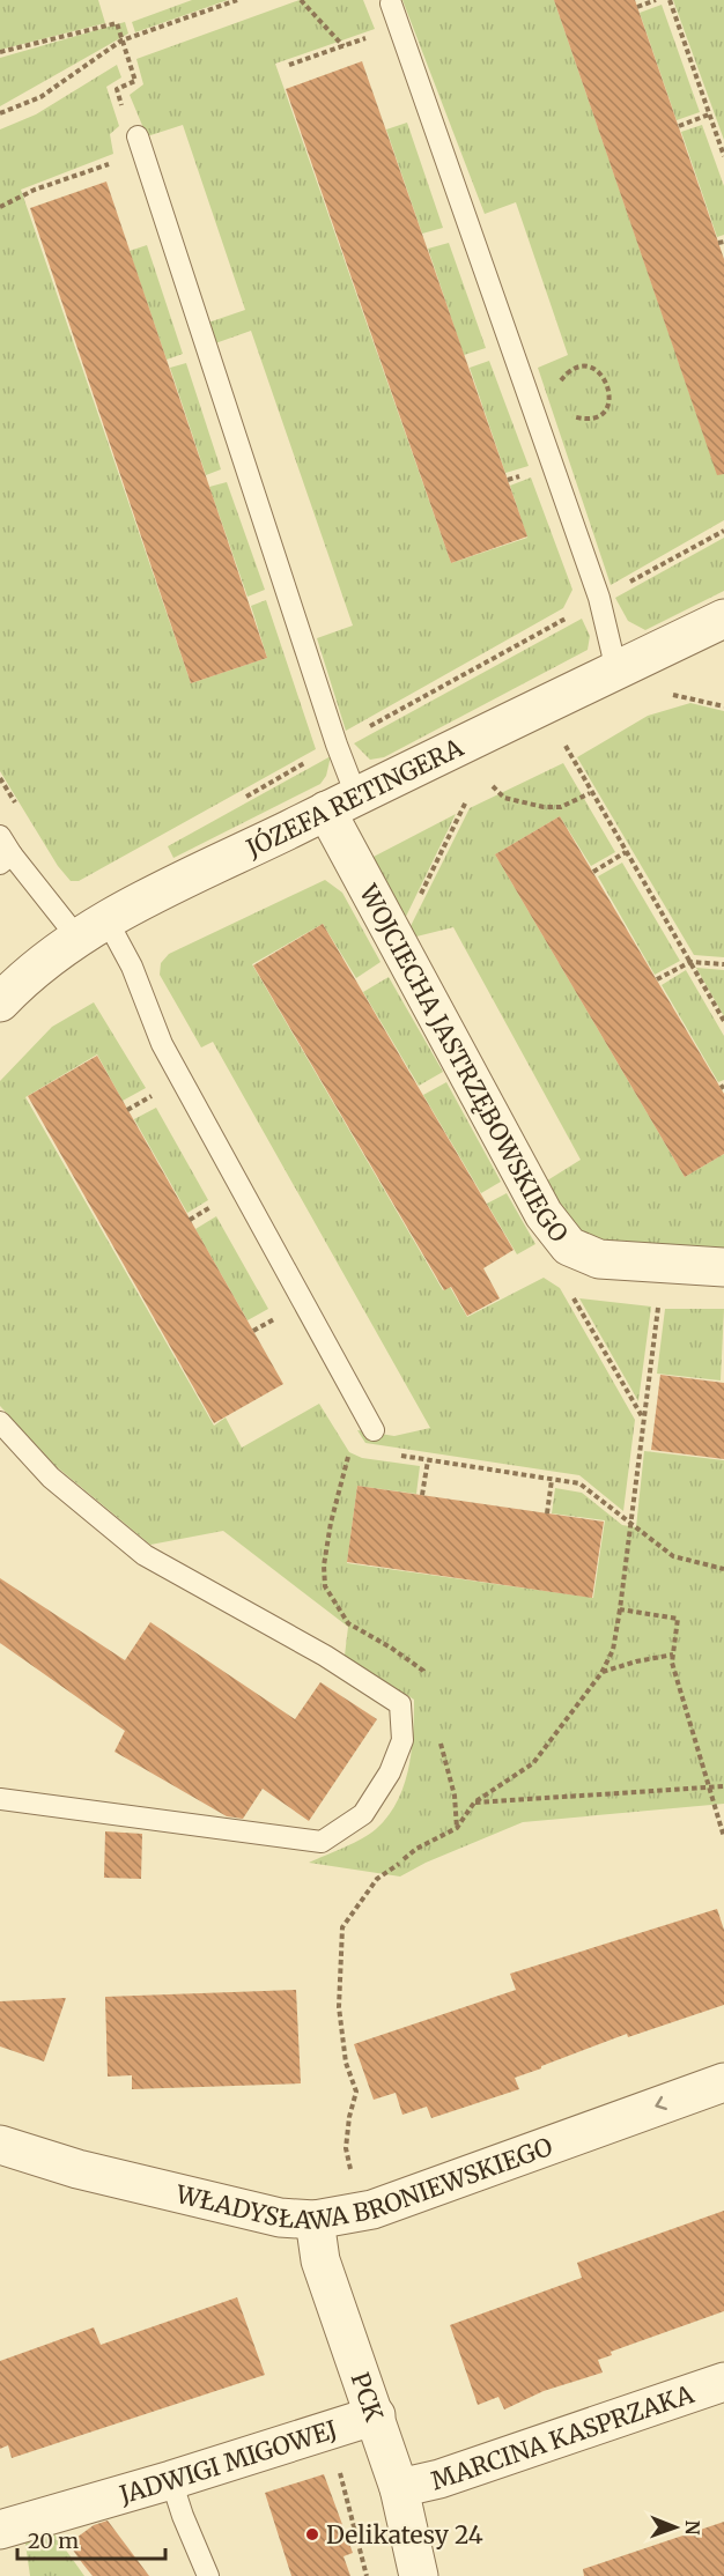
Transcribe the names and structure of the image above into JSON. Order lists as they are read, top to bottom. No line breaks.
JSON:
{"streets":{"street":["JÓZEFA RETINGERA","WOJCIECHA JASTRZĘBOWSKIEGO","WŁADYSŁAWA BRONIEWSKIEGO","PCK","MARCINA KASPRZAKA","JADWIGI MIGOWEJ"]},"crossings":[["JÓZEFA RETINGERA","WOJCIECHA JASTRZĘBOWSKIEGO"],["WŁADYSŁAWA BRONIEWSKIEGO","PCK"],["PCK","MARCINA KASPRZAKA"],["PCK","JADWIGI MIGOWEJ"]],"one_way":["WŁADYSŁAWA BRONIEWSKIEGO"],"places":["Delikatesy 24"],"scale_bar":"20 m","north":"right"}
